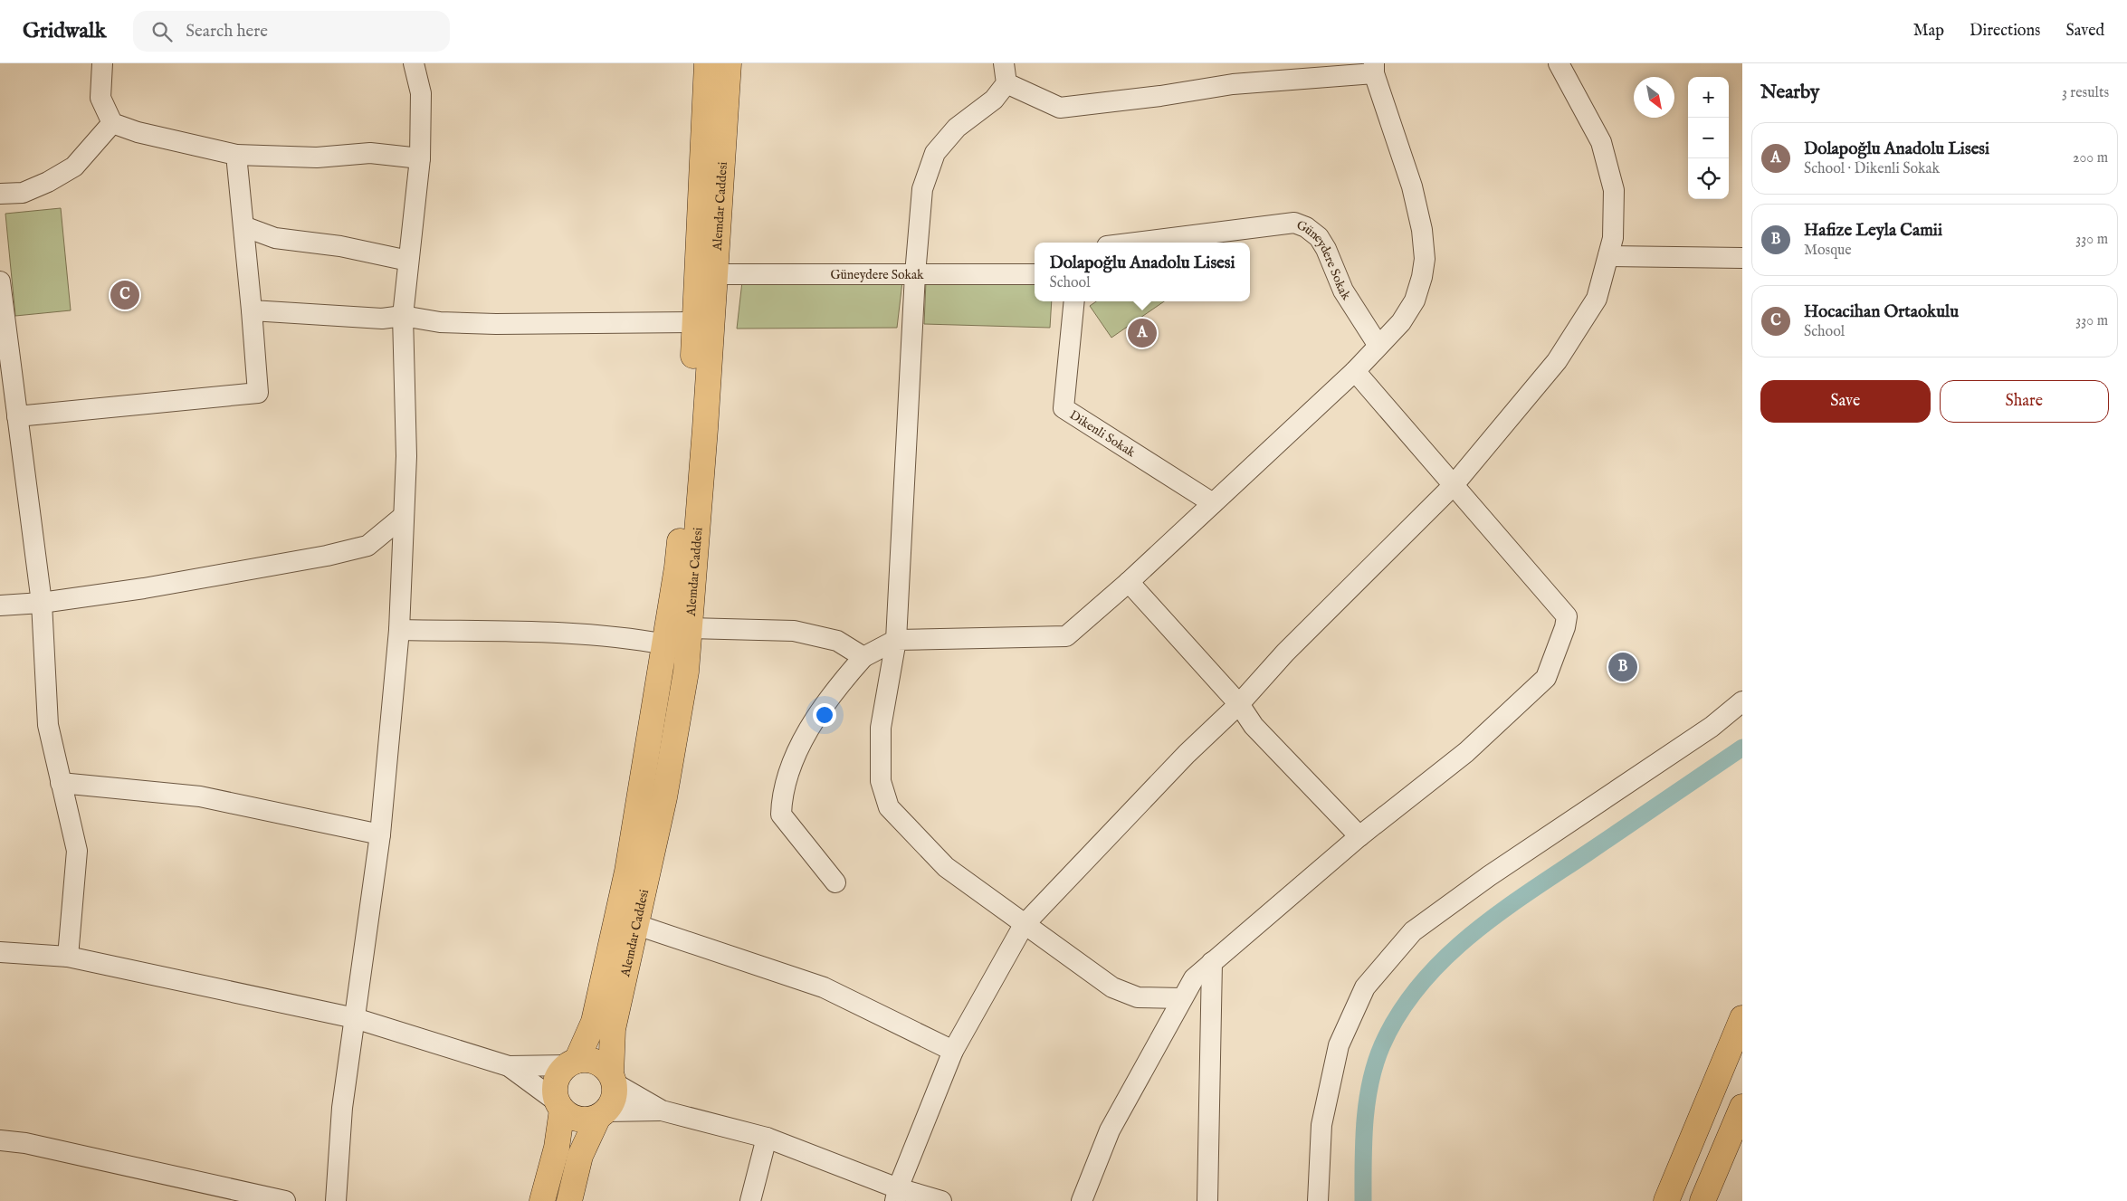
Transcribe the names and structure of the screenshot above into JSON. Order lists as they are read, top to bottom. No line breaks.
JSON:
{"streets":{"main road":["Alemdar Caddesi"],"street":["Güneydere Sokak","Dikenli Sokak"]},"crossings":[["Alemdar Caddesi","Güneydere Sokak"]],"north":"bottom right","page":{"header":"Gridwalk","search":"Search here","nav":["Map","Directions","Saved"],"heading":["Nearby","3 results"],"map_buttons":["+","−"],"list":[{"mark":"A","name":"Dolapoğlu Anadolu Lisesi","note":"School · Dikenli Sokak","value":"200 m"},{"mark":"B","name":"Hafize Leyla Camii","note":"Mosque","value":"330 m"},{"mark":"C","name":"Hocacihan Ortaokulu","note":"School","value":"330 m"}],"popup":["Dolapoğlu Anadolu Lisesi","School"],"pins":["C","A","B"],"buttons":["Save","Share"]}}
